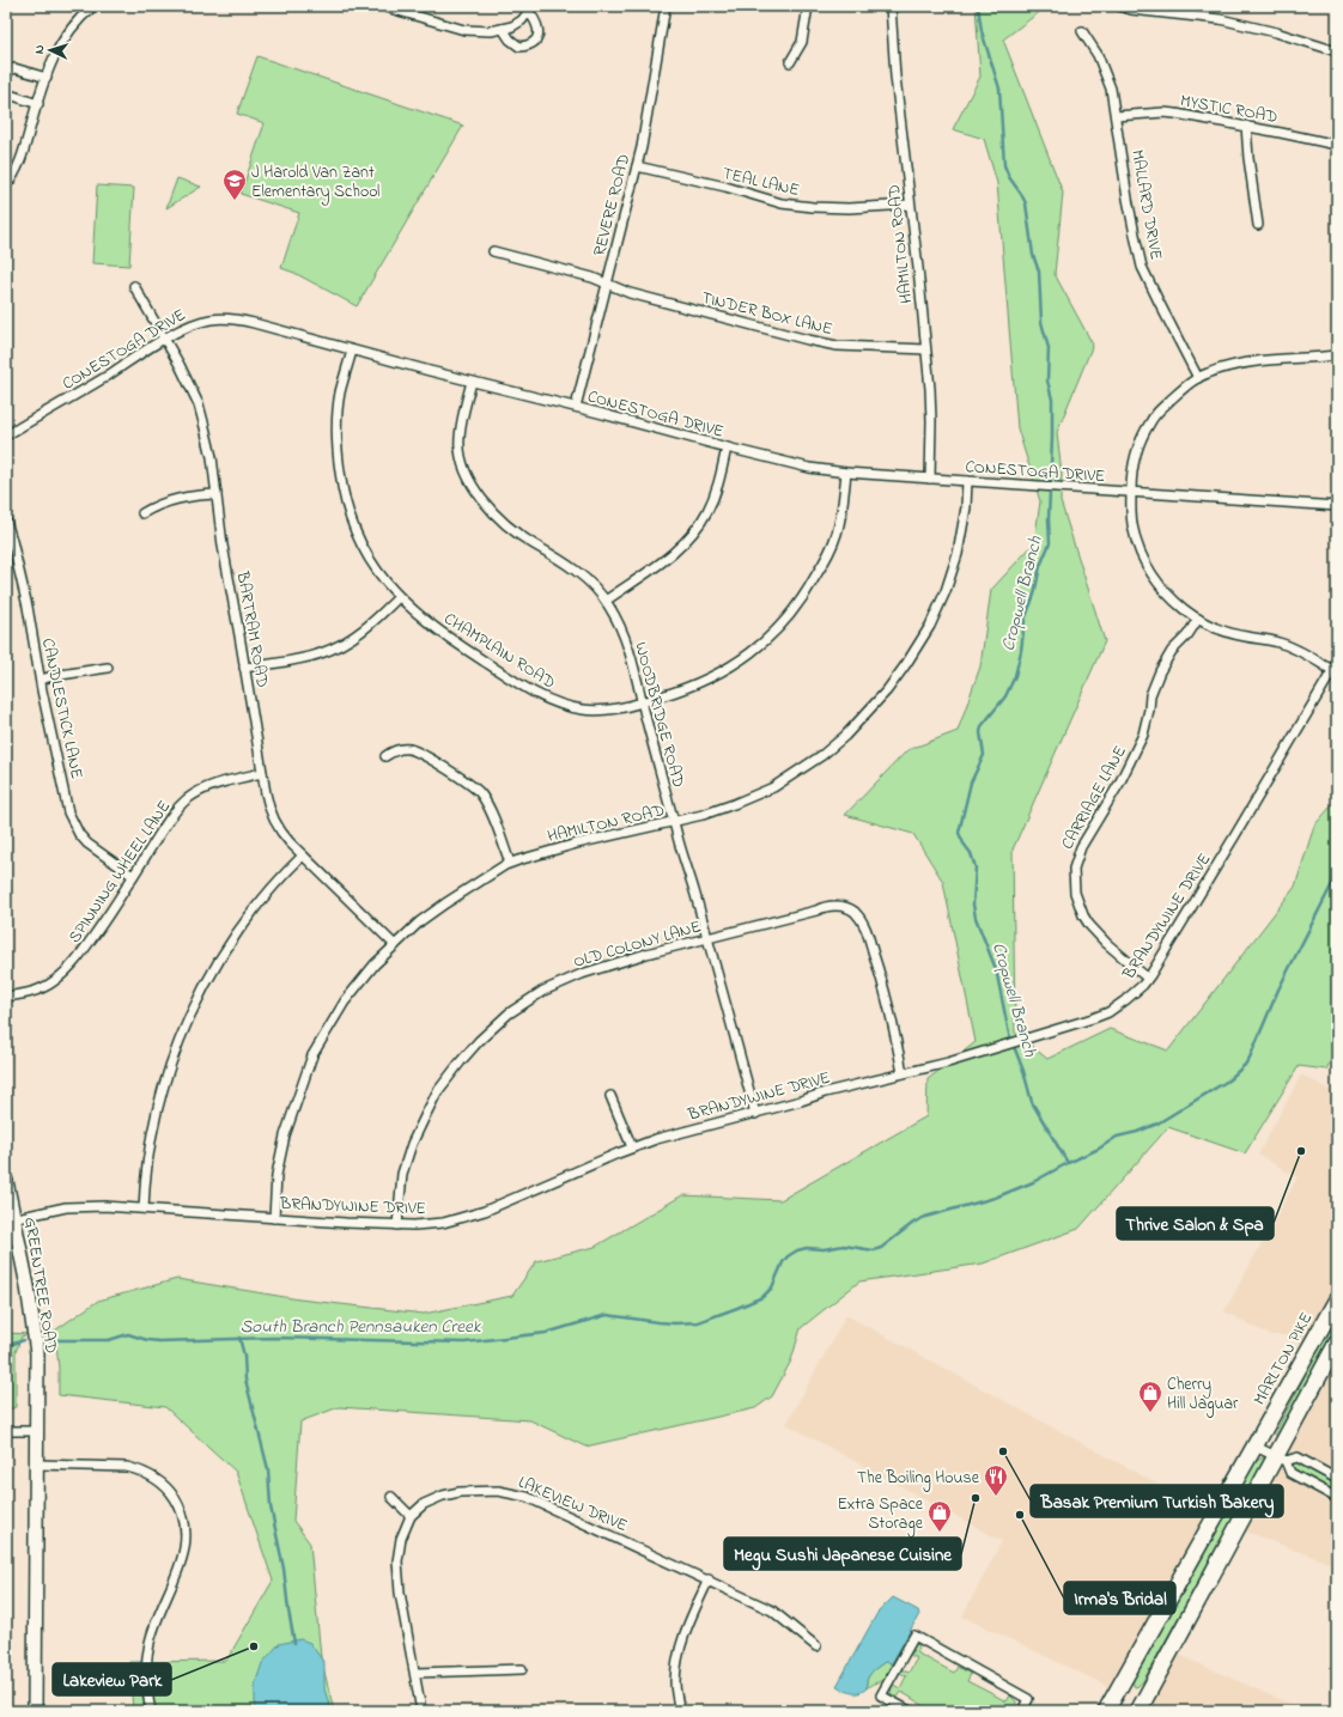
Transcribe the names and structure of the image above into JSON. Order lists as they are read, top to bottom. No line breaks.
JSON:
{"streets":{"highway":["MARLTON PIKE"],"main road":["GREENTREE ROAD"],"street":["MYSTIC ROAD","TEAL LANE","REVERE ROAD","MALLARD DRIVE","HAMILTON ROAD","TINDER BOX LANE","CONESTOGA DRIVE","BARTRAM ROAD","CHAMPLAIN ROAD","CANDLESTICK LANE","WOODBRIDGE ROAD","CARRIAGE LANE","SPINNING WHEEL LANE","BRANDYWINE DRIVE","OLD COLONY LANE","LAKEVIEW DRIVE"]},"crossings":[["MYSTIC ROAD","MALLARD DRIVE"],["TEAL LANE","REVERE ROAD"],["TEAL LANE","HAMILTON ROAD"],["REVERE ROAD","TINDER BOX LANE"],["REVERE ROAD","CONESTOGA DRIVE"],["HAMILTON ROAD","TINDER BOX LANE"],["HAMILTON ROAD","CONESTOGA DRIVE"],["HAMILTON ROAD","BARTRAM ROAD"],["HAMILTON ROAD","WOODBRIDGE ROAD"],["HAMILTON ROAD","BRANDYWINE DRIVE"],["CONESTOGA DRIVE","BARTRAM ROAD"],["CONESTOGA DRIVE","CHAMPLAIN ROAD"],["CONESTOGA DRIVE","WOODBRIDGE ROAD"],["BARTRAM ROAD","SPINNING WHEEL LANE"],["CHAMPLAIN ROAD","WOODBRIDGE ROAD"],["CANDLESTICK LANE","SPINNING WHEEL LANE"],["WOODBRIDGE ROAD","BRANDYWINE DRIVE"],["WOODBRIDGE ROAD","OLD COLONY LANE"],["CARRIAGE LANE","BRANDYWINE DRIVE"],["BRANDYWINE DRIVE","OLD COLONY LANE"],["BRANDYWINE DRIVE","GREENTREE ROAD"]],"water":["Cropwell Branch","South Branch Pennsauken Creek"],"places":{"school or university":["J Harold Van Zant Elementary School"],"other":["Thrive Salon & Spa","Basak Premium Turkish Bakery","Megu Sushi Japanese Cuisine","Irma's Bridal","Lakeview Park"],"shop":["Cherry Hill Jaguar","Extra Space Storage"],"restaurant":["The Boiling House"]},"north":"left"}
